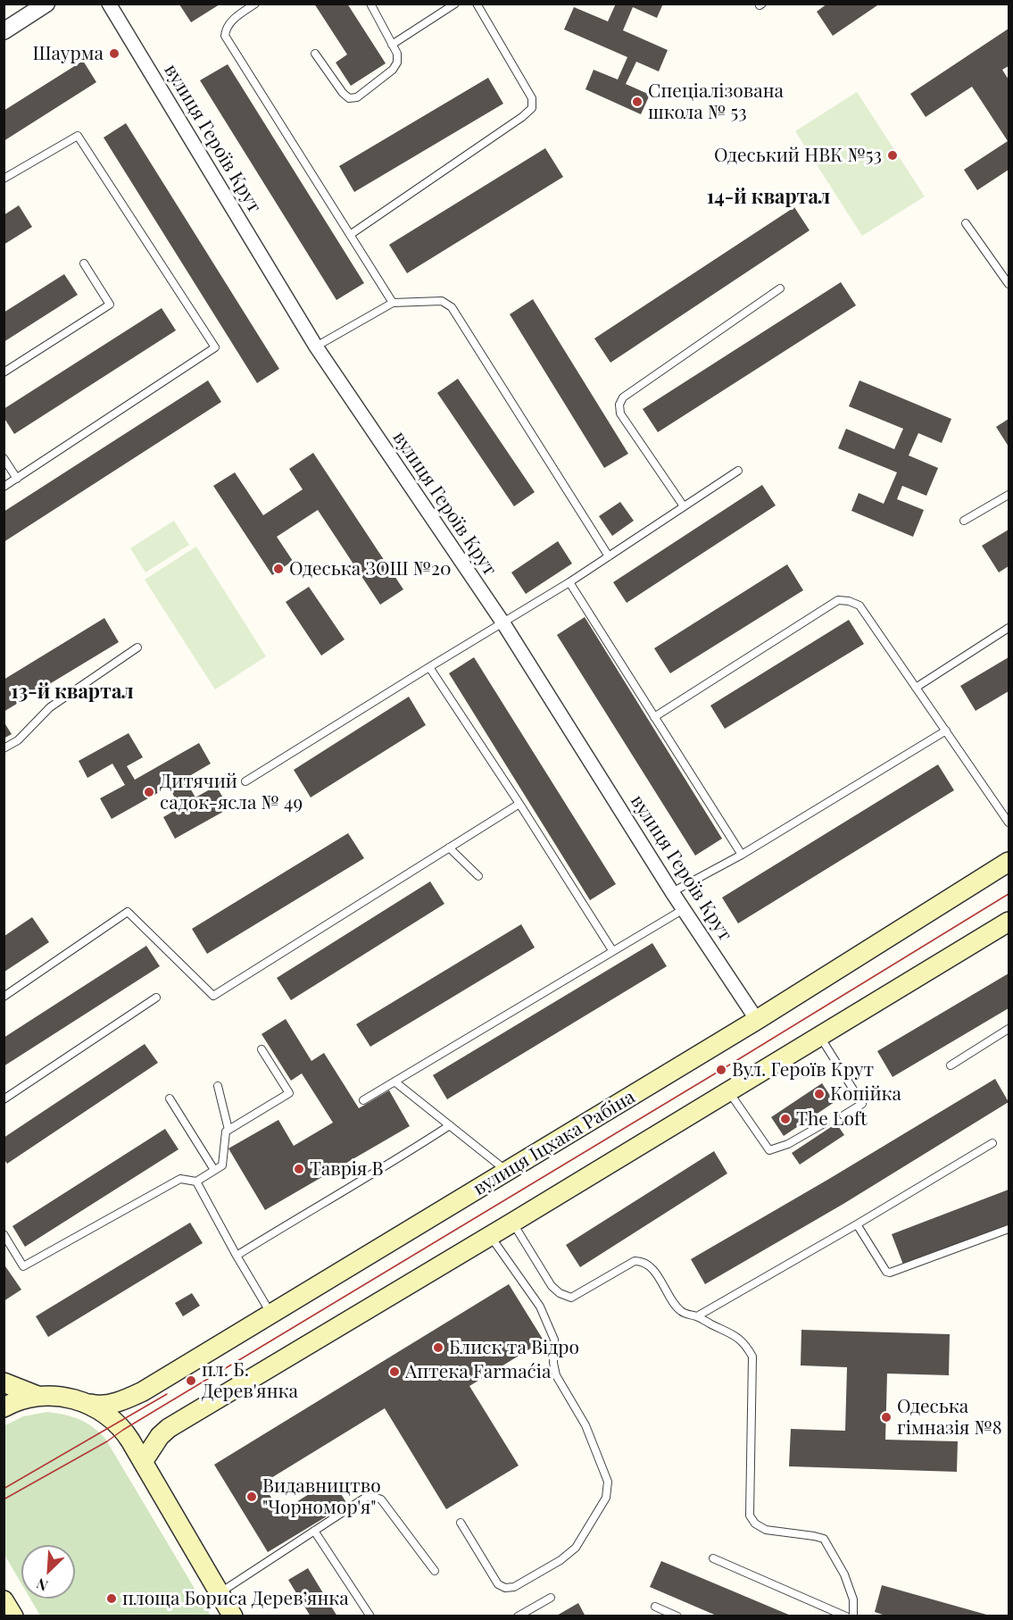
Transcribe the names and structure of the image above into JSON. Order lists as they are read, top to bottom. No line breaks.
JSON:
{"streets":{"main road":["вулиця Іцхака Рабіна"],"street":["вулиця Героїв Крут"]},"crossings":[["вулиця Героїв Крут","вулиця Іцхака Рабіна"]],"districts":["14-й квартал","13-й квартал"],"places":["Шаурма","Спеціалізована школа № 53","Одеський НВК №53","Одеська ЗОШ №20","Дитячий садок-ясла № 49","Вул. Героїв Крут","Копійка","The Loft","Таврія В","Блиск та Відро","Аптека Farmaćia","пл. Б. Дерев'янка","Одеська гімназія №8","Видавництво \"Чорномор'я\"","площа Бориса Деревʼянка"],"north":"bottom left"}
